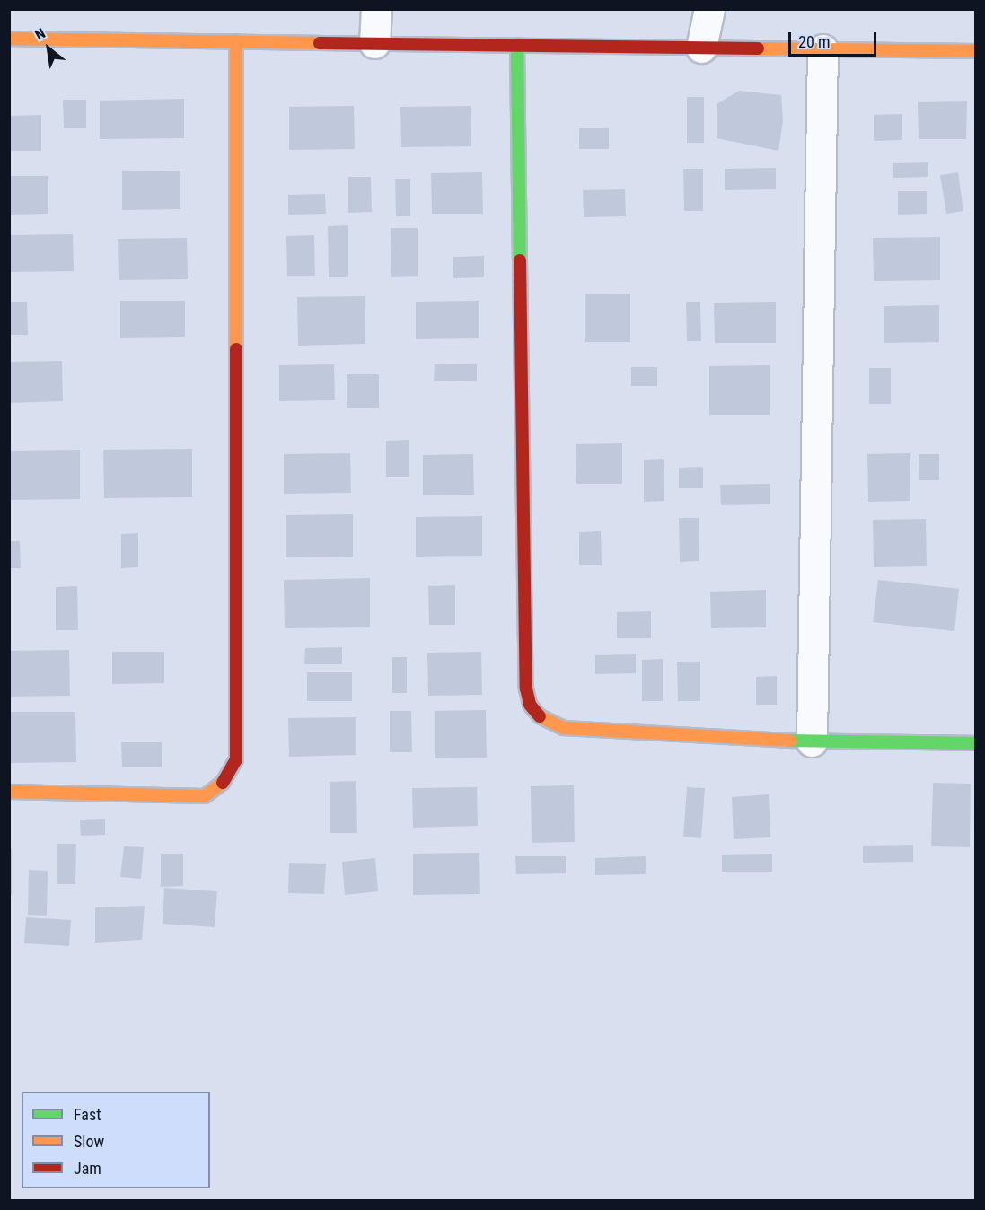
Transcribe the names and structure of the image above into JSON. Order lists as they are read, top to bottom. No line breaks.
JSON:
{"legend":["Fast","Slow","Jam"],"scale_bar":"20 m","north":"top left"}
